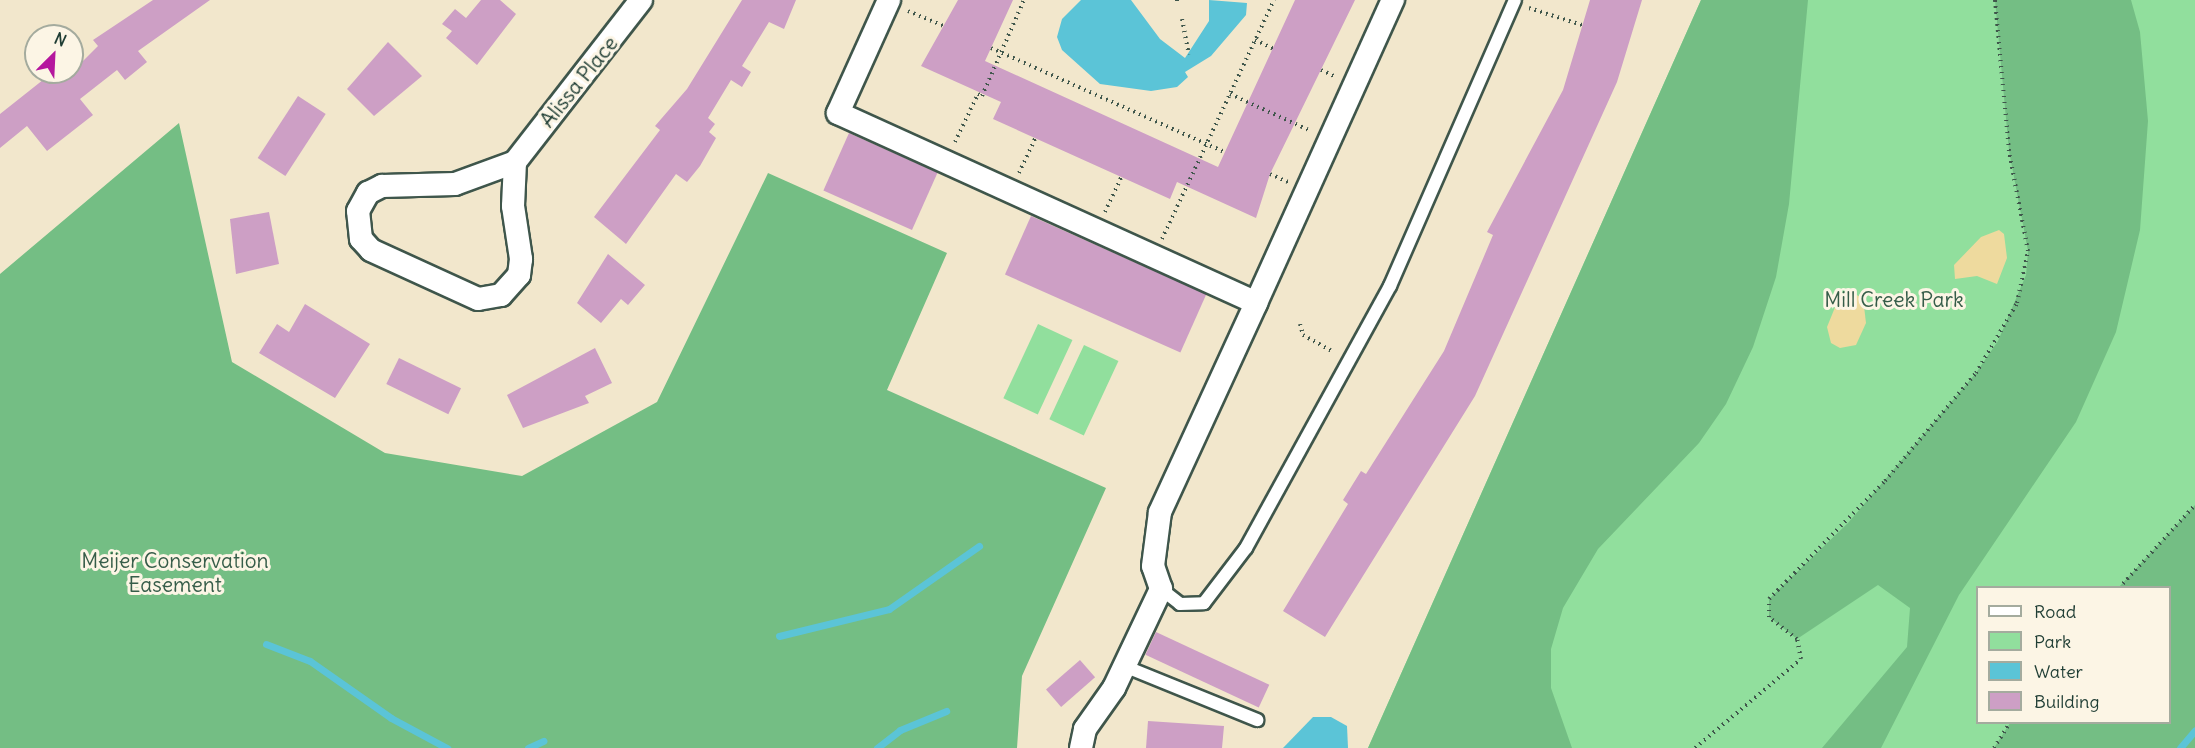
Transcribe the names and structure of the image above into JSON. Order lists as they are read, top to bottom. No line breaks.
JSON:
{"streets":{"street":["Alissa Place"]},"parks":["Mill Creek Park","Meijer Conservation Easement"],"legend":["Road","Park","Water","Building"],"north":"top right"}
